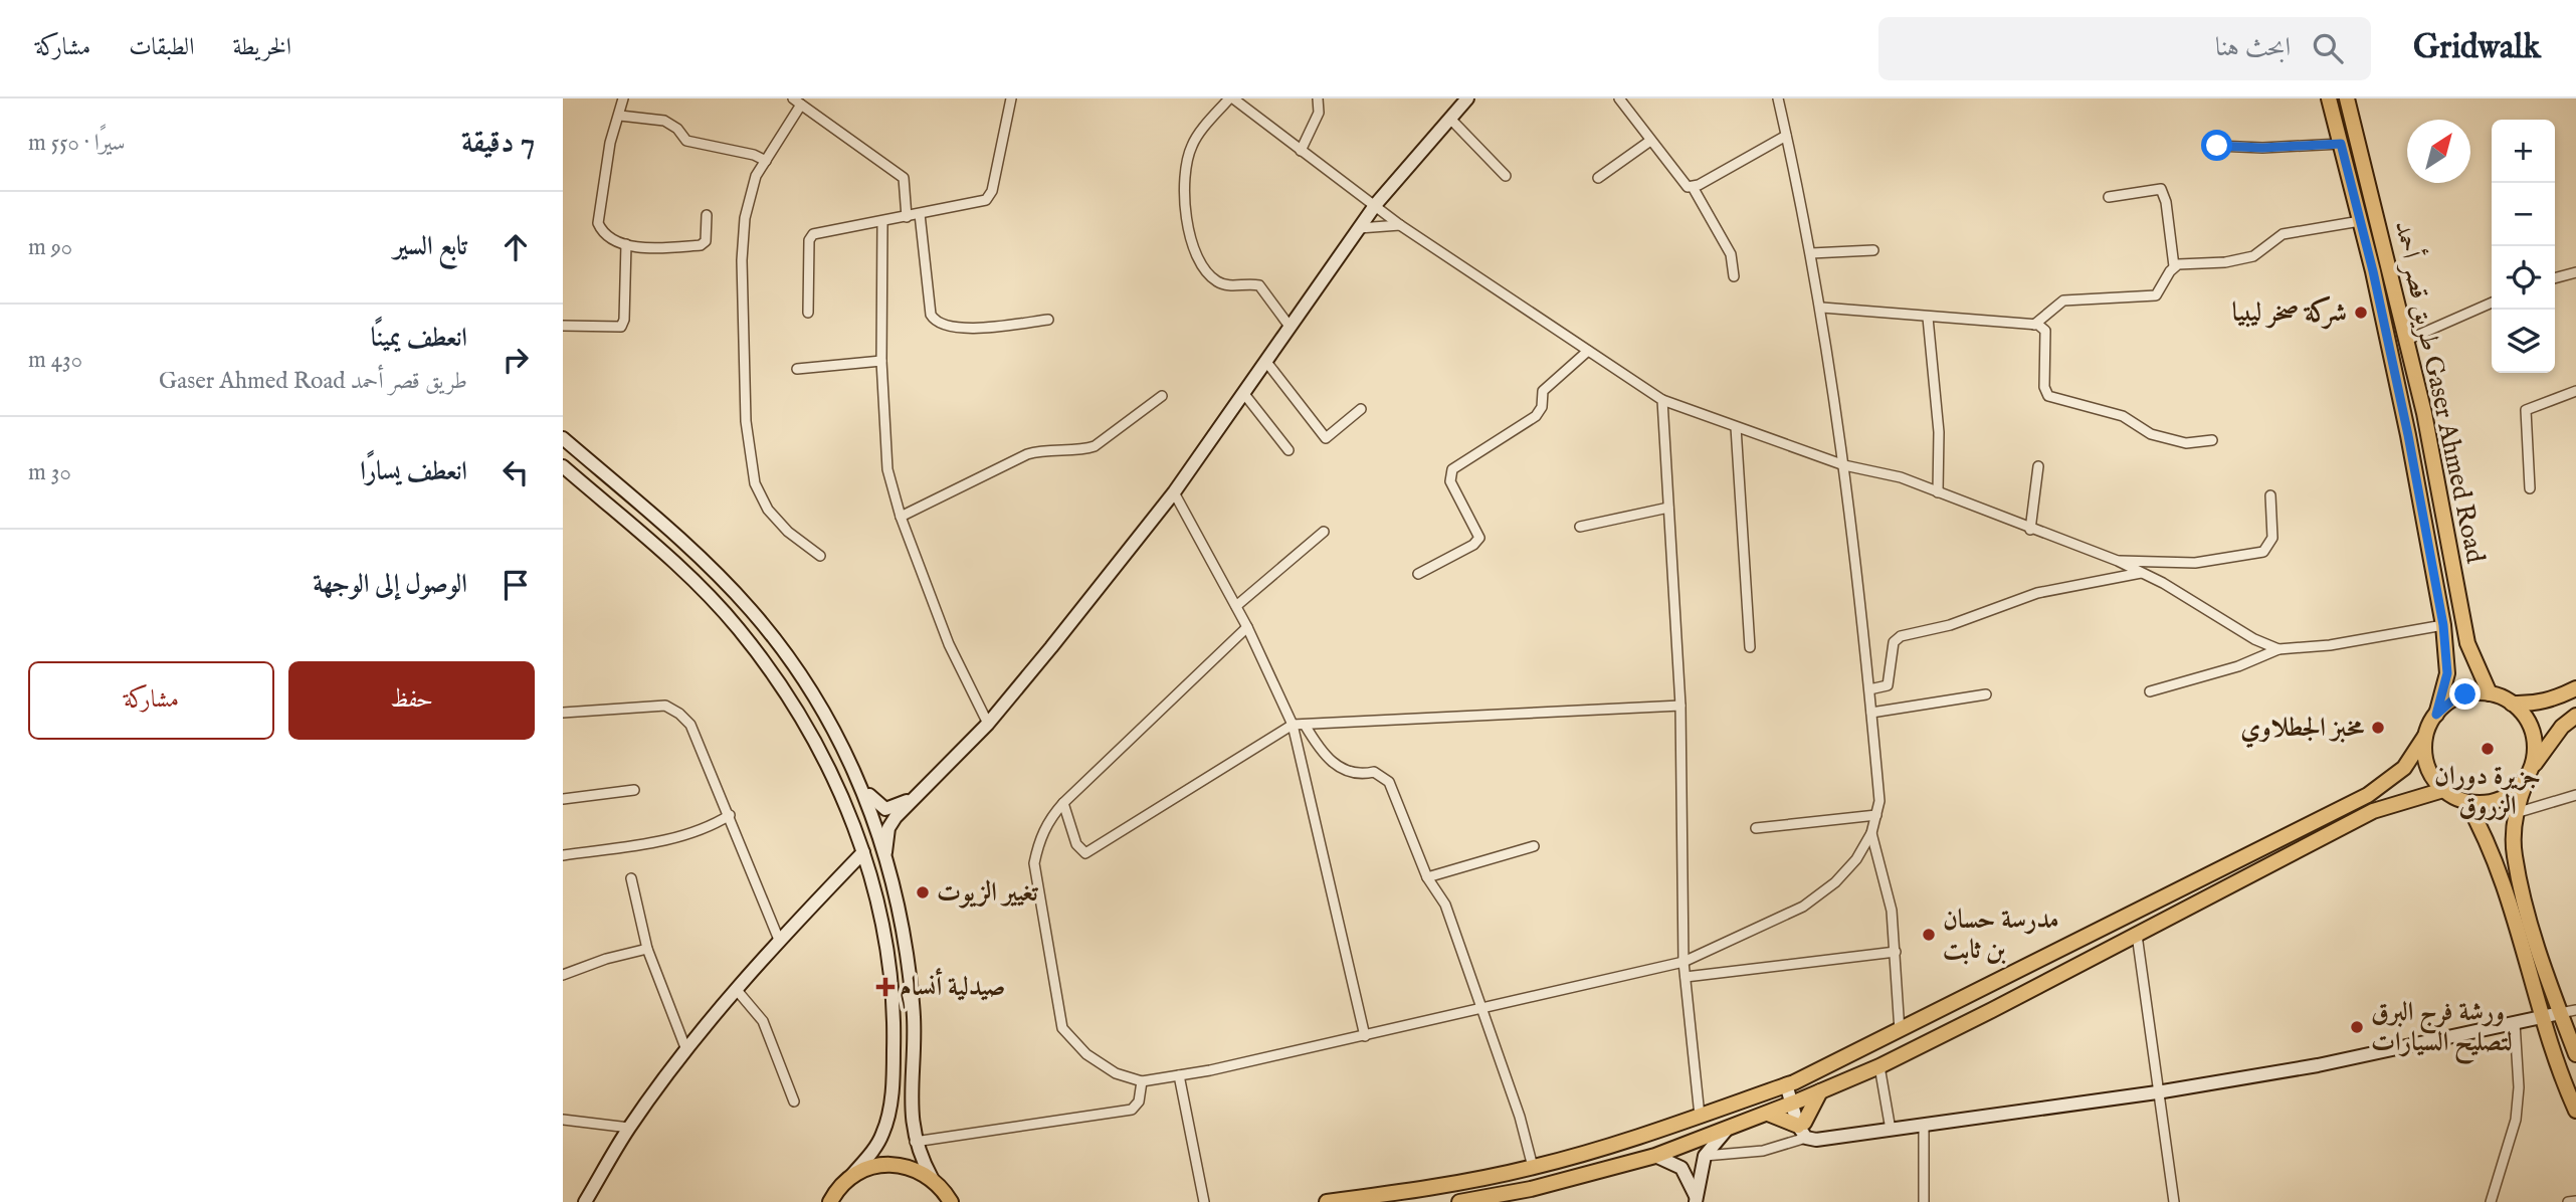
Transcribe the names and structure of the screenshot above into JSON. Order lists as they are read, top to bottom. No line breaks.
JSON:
{"streets":{"main road":["طريق قصر أحمد Gaser Ahmed Road"]},"places":{"other":["شركة صخر ليبيا","مخبز الجطلاوي","جزيرة دوران الزروق","تغيير الزيوت","مدرسة حسان بن ثابت","ورشة فرج البرق لتصليح السيارات"],"health":["صيدلية أنسام"]},"north":"top right","page":{"header":"Gridwalk","search":"ابحث هنا","nav":["الخريطة","الطبقات","مشاركة"],"heading":["7 دقيقة","سيرًا · 550 m"],"map_buttons":["+","−"],"list":[["تابع السير","90 m"],["انعطف يمينًا","طريق قصر أحمد Gaser Ahmed Road","430 m"],["انعطف يسارًا","30 m"],"الوصول إلى الوجهة"],"buttons":["حفظ","مشاركة"]}}
